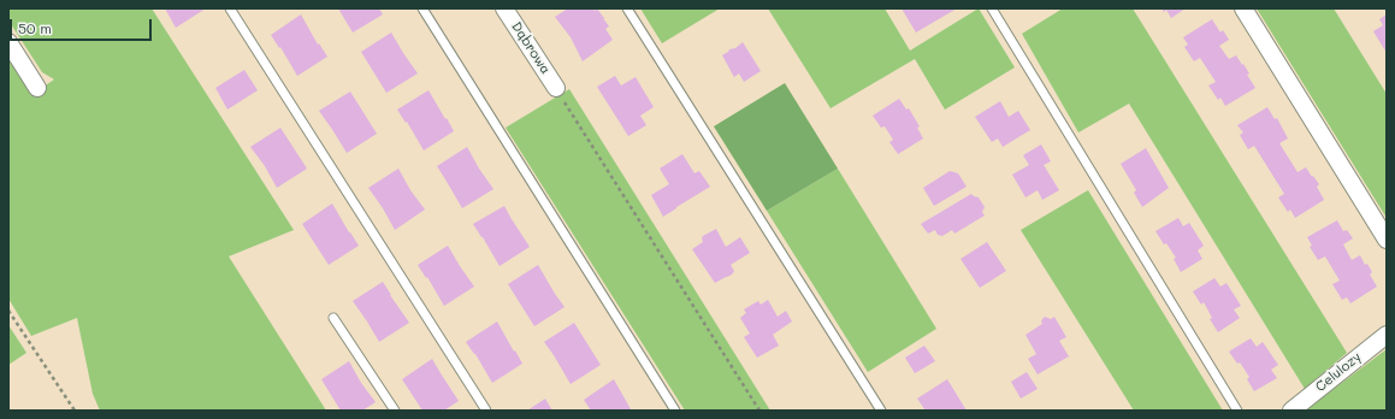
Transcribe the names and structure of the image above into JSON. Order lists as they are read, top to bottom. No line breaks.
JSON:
{"streets":{"street":["Dąbrowa","Celulozy"]},"scale_bar":"50 m"}
